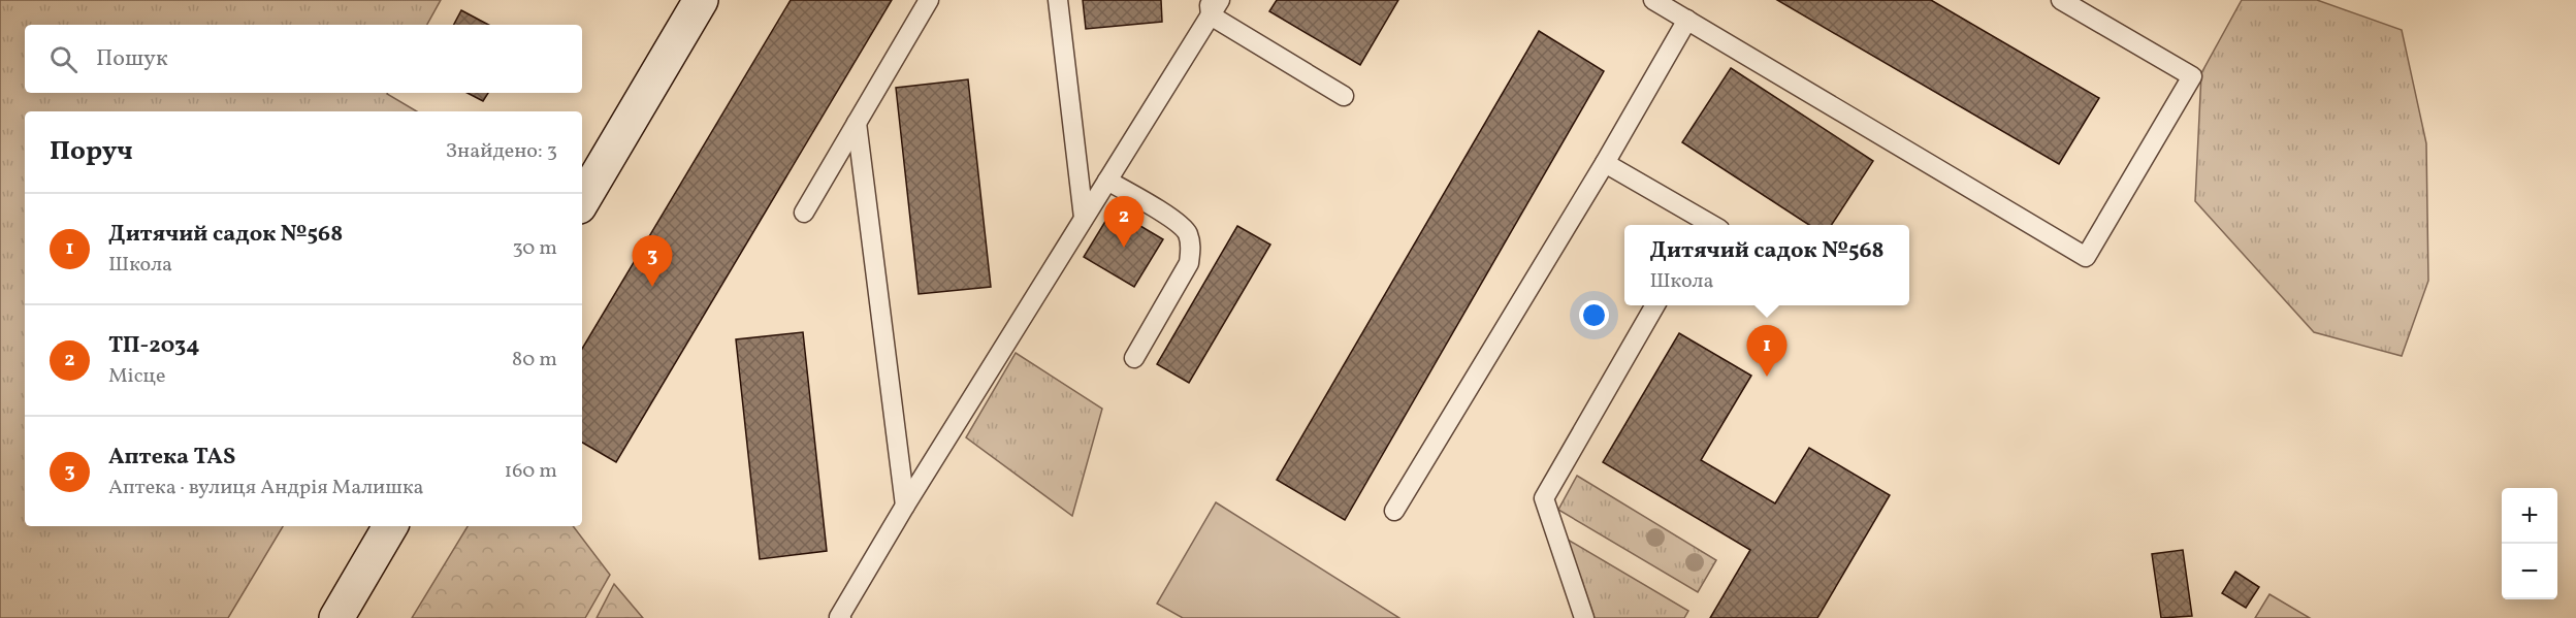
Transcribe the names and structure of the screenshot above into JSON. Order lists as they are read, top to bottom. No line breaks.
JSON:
{"page":{"search":"Пошук","heading":["Поруч","Знайдено: 3"],"list":[{"mark":"1","name":"Дитячий садок №568","note":"Школа","value":"30 m"},{"mark":"2","name":"ТП-2034","note":"Місце","value":"80 m"},{"mark":"3","name":"Аптека TAS","note":"Аптека · вулиця Андрія Малишка","value":"160 m"}],"pins":["2","3","1"],"popup":["Дитячий садок №568","Школа"],"map_buttons":["+","−"]}}
